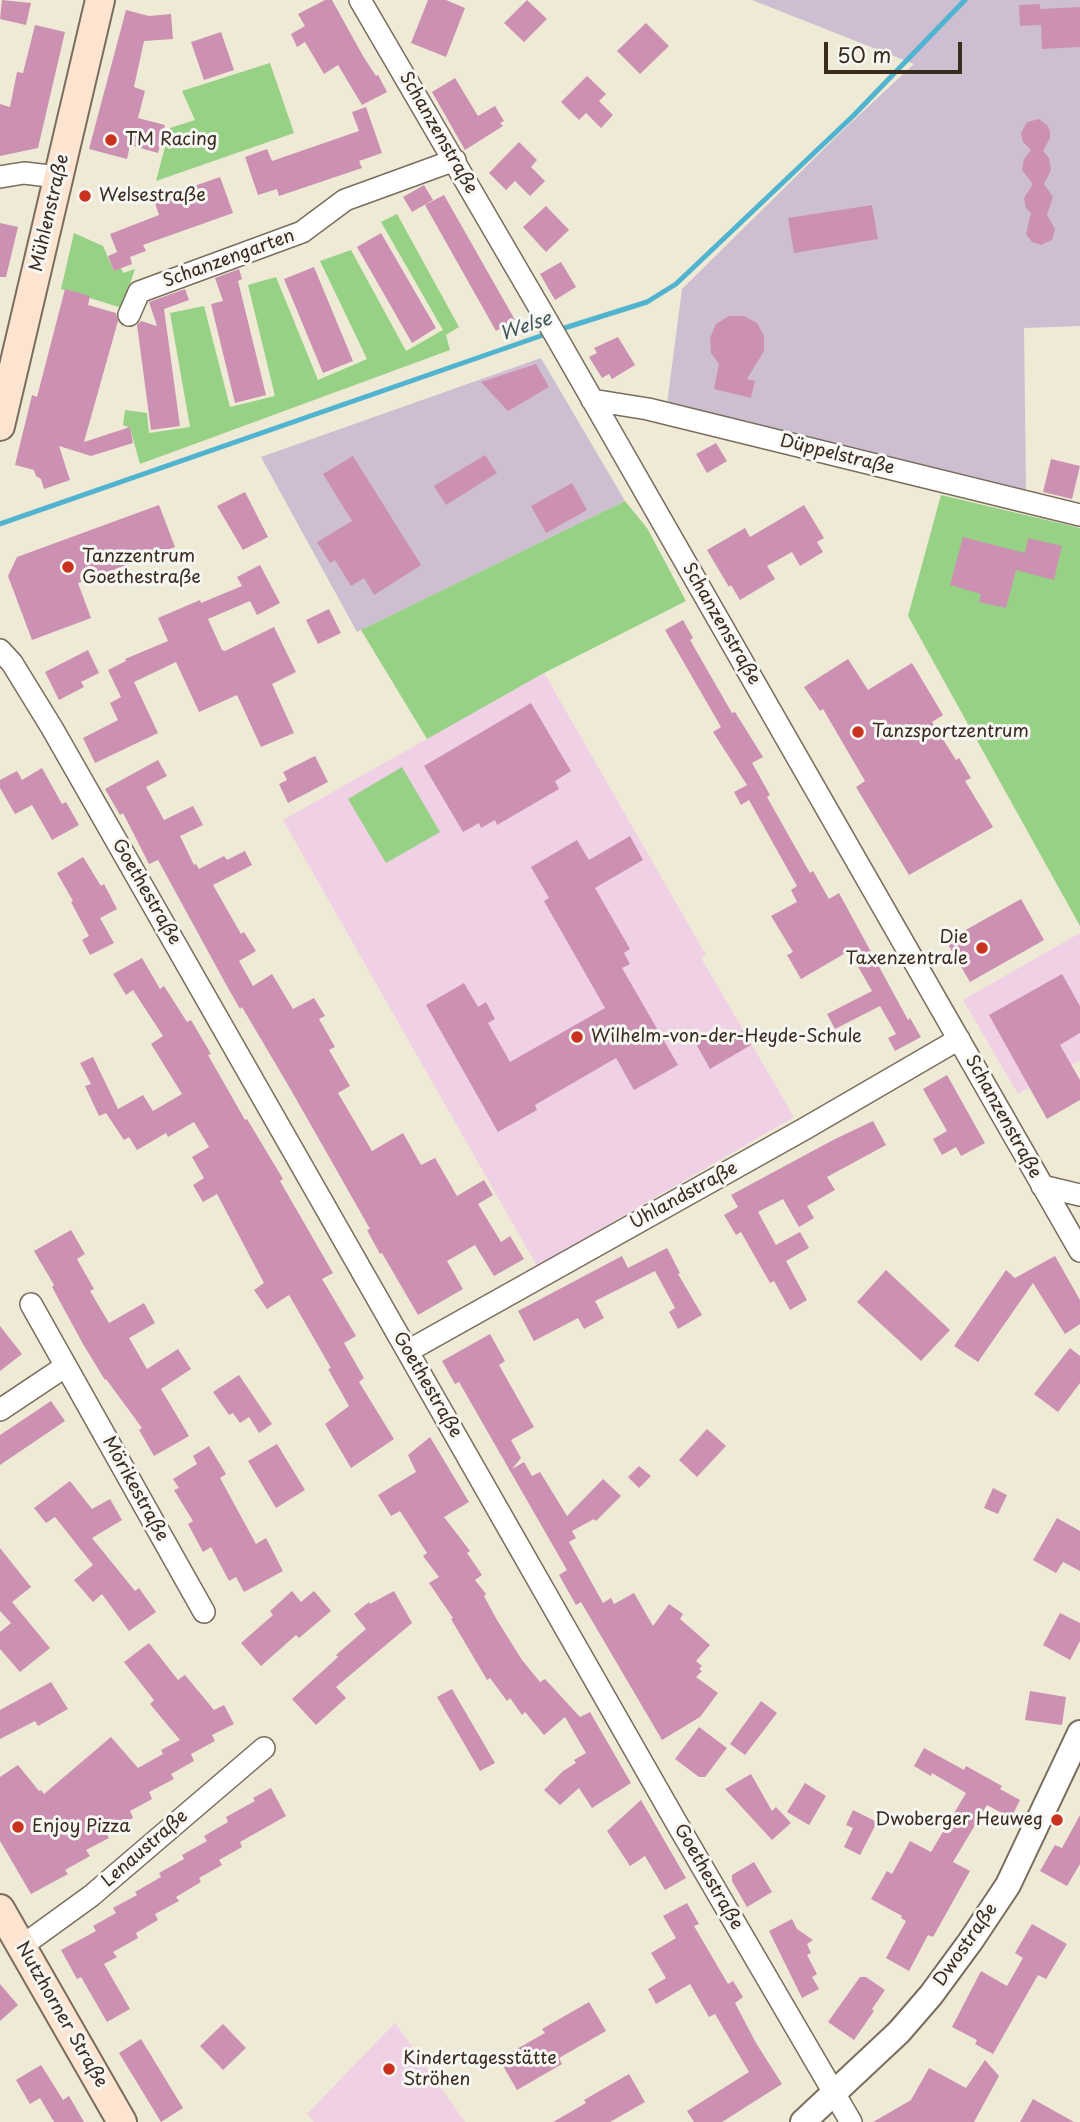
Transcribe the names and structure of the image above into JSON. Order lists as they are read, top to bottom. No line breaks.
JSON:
{"streets":{"main road":["Mühlenstraße","Nutzhorner Straße"],"street":["Schanzenstraße","Schanzengarten","Düppelstraße","Goethestraße","Uhlandstraße","Mörikestraße","Lenaustraße","Dwostraße"]},"crossings":[["Schanzenstraße","Schanzengarten"],["Schanzenstraße","Düppelstraße"],["Schanzenstraße","Uhlandstraße"],["Goethestraße","Uhlandstraße"],["Goethestraße","Dwostraße"],["Lenaustraße","Nutzhorner Straße"]],"water":["Welse"],"places":["TM Racing","Welsestraße","Tanzzentrum Goethestraße","Tanzsportzentrum","Die Taxenzentrale","Wilhelm-von-der-Heyde-Schule","Dwoberger Heuweg","Enjoy Pizza","Kindertagesstätte Ströhen"],"scale_bar":"50 m"}
